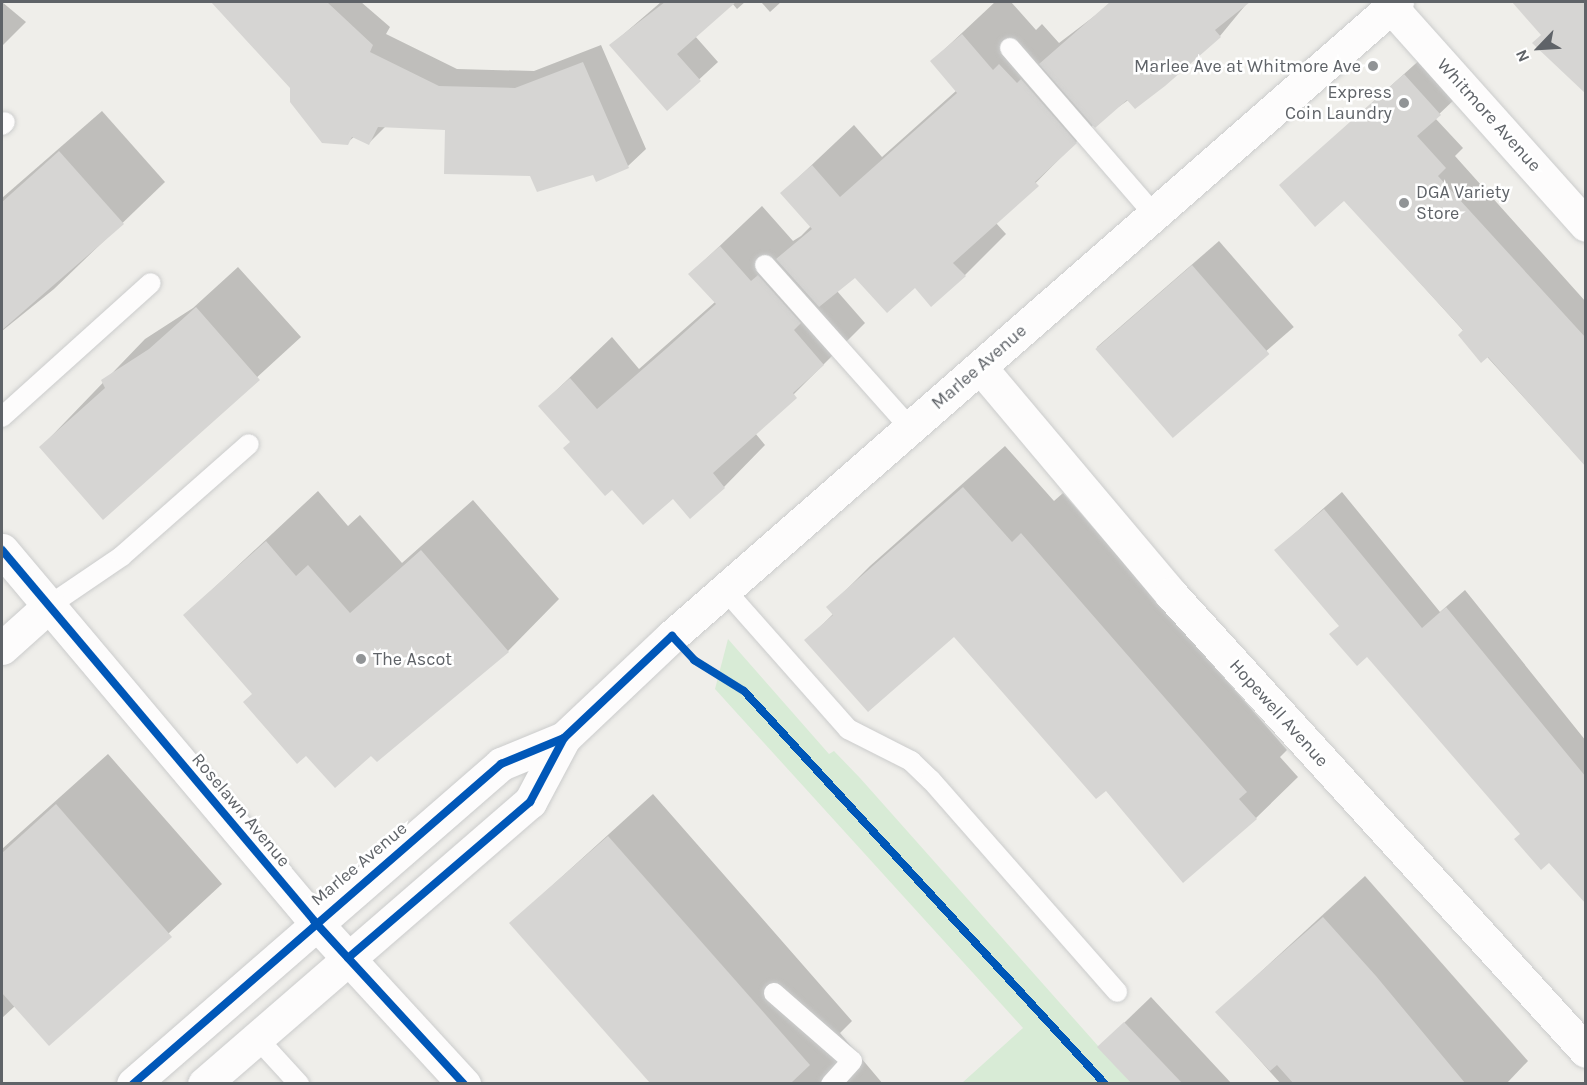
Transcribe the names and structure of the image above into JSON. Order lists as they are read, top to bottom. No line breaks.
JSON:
{"streets":{"street":["Whitmore Avenue","Marlee Avenue","Hopewell Avenue","Roselawn Avenue"]},"crossings":[["Whitmore Avenue","Marlee Avenue"],["Marlee Avenue","Hopewell Avenue"],["Marlee Avenue","Roselawn Avenue"]],"places":["Marlee Ave at Whitmore Ave","Express Coin Laundry","DGA Variety Store","The Ascot"],"north":"bottom left"}
